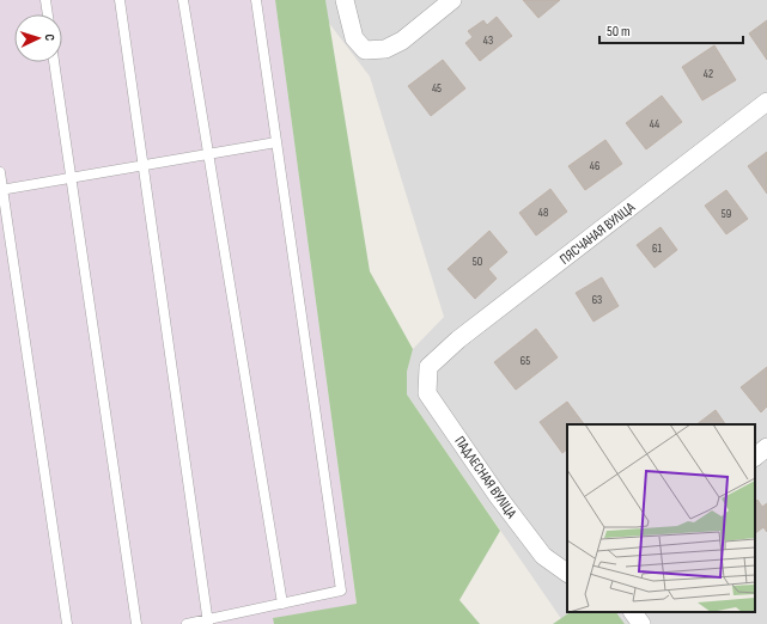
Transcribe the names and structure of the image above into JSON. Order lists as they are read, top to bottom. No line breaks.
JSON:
{"streets":{"street":["ПЯСЧАНАЯ ВУЛІЦА","ПАДЛЕСНАЯ ВУЛІЦА"]},"crossings":[["ПЯСЧАНАЯ ВУЛІЦА","ПАДЛЕСНАЯ ВУЛІЦА"]],"house_numbers":["43","42","45","44","46","48","59","61","50","63","65"],"scale_bar":"50 m","north":"right"}
